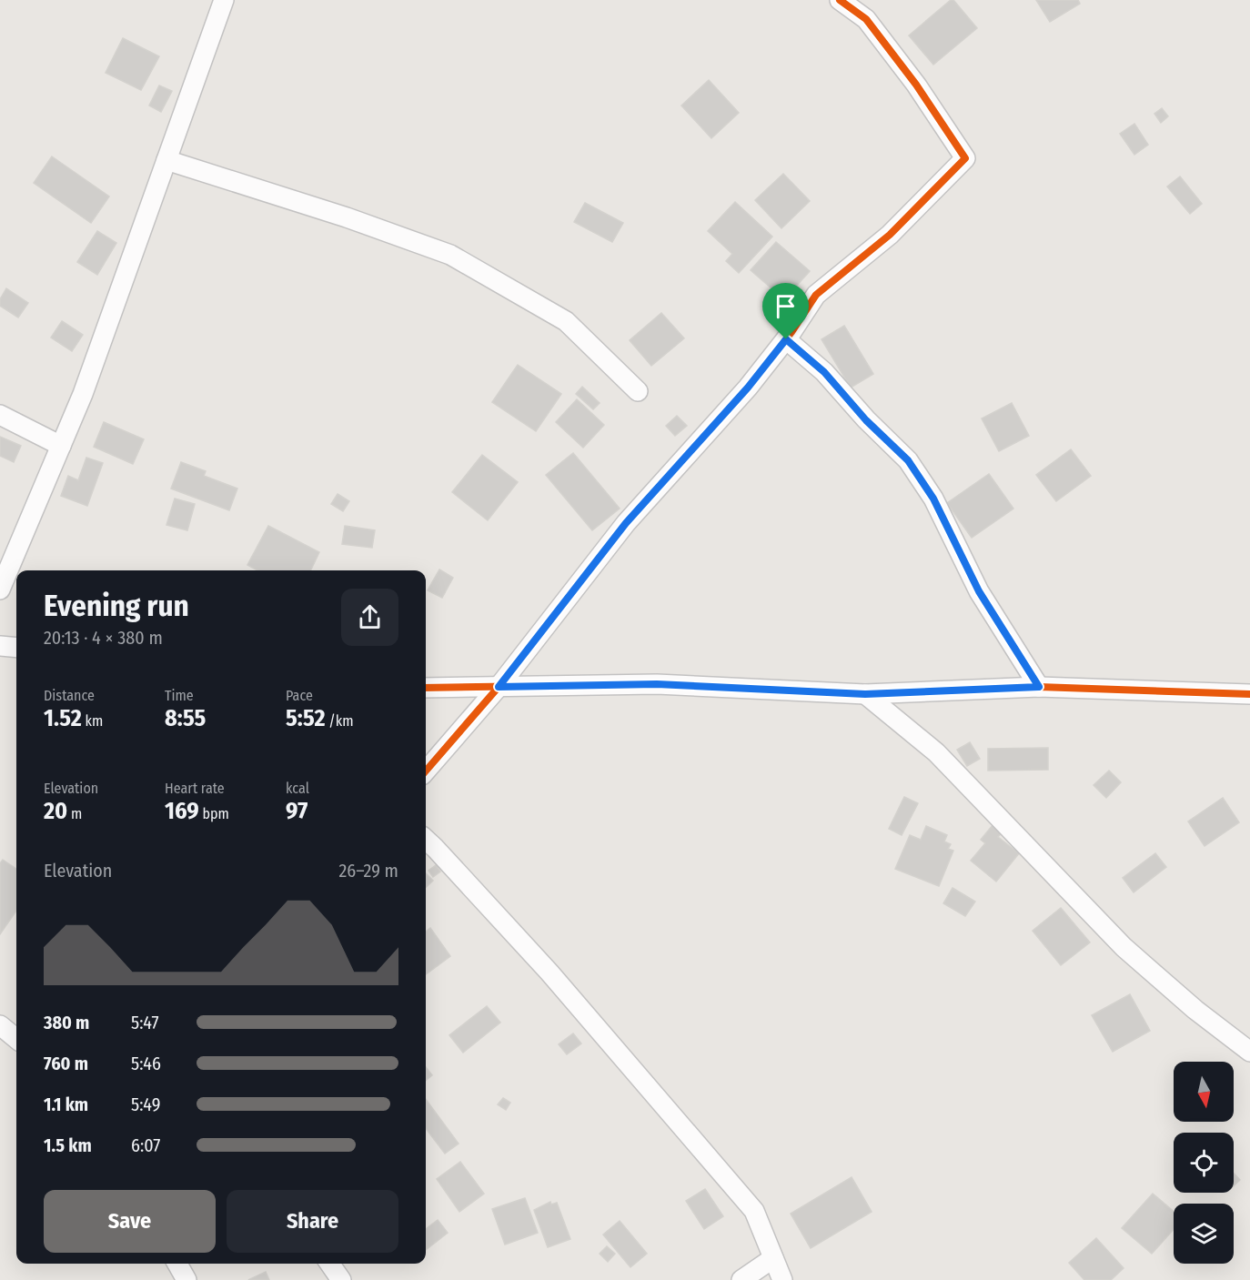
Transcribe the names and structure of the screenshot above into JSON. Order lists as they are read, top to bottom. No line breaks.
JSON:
{"north":"bottom","page":{"heading":["Evening run","20:13 · 4 × 380 m"],"stats":[["Distance","1.52 km"],["Time","8:55"],["Pace","5:52 /km"],["Elevation","20 m"],["Heart rate","169 bpm"],["kcal","97"]],"chart":["Elevation","26–29 m"],"list":[{"name":"380 m","note":"5:47"},{"name":"760 m","note":"5:46"},{"name":"1.1 km","note":"5:49"},{"name":"1.5 km","note":"6:07"}],"buttons":["Save","Share"]}}
